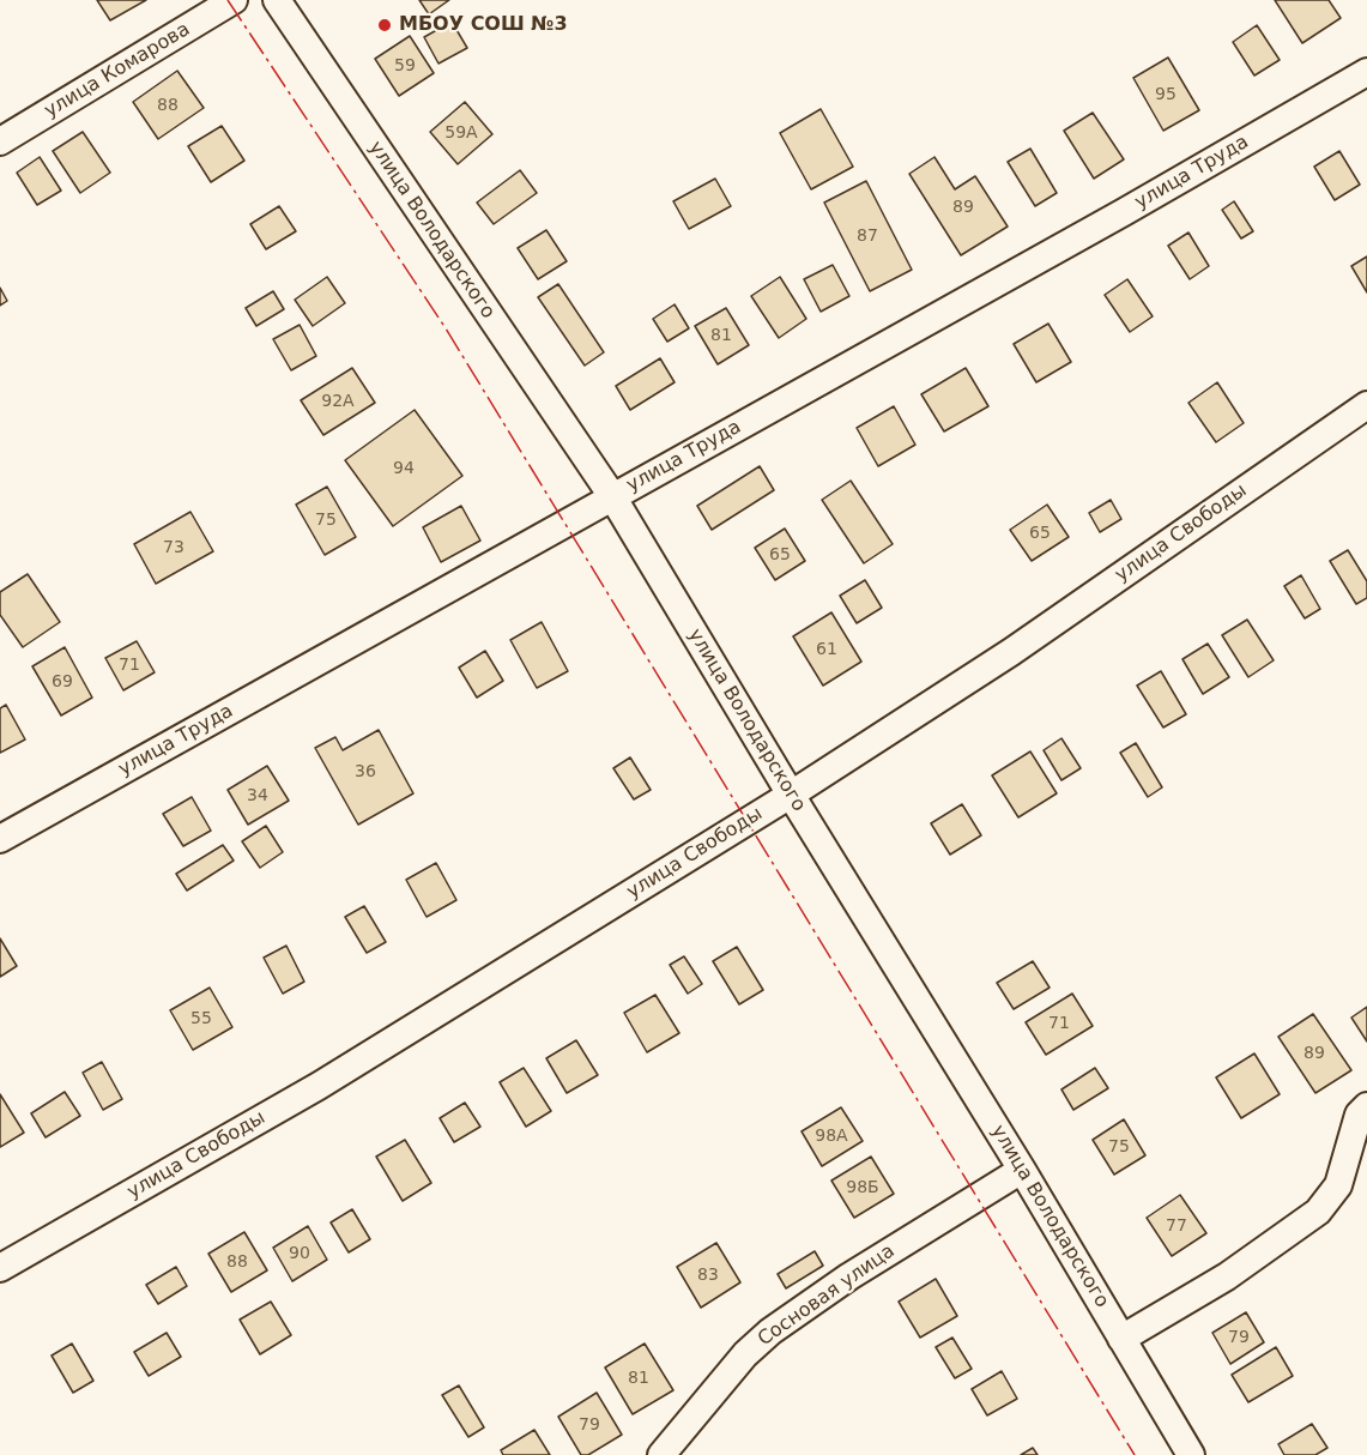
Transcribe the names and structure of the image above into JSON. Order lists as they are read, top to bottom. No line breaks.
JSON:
{"streets":{"street":["улица Комарова","улица Труда","улица Володарского","улица Свободы","Сосновая улица"]},"crossings":[["улица Труда","улица Володарского"],["улица Володарского","улица Свободы"],["улица Володарского","Сосновая улица"]],"places":["МБОУ СОШ №3"],"house_numbers":["59","95","88","59А","89","87","81","92А","94","75","65","73","65","61","71","69","36","34","55","71","89","98А","75","98Б","77","90","88","83","79","81","79"]}
